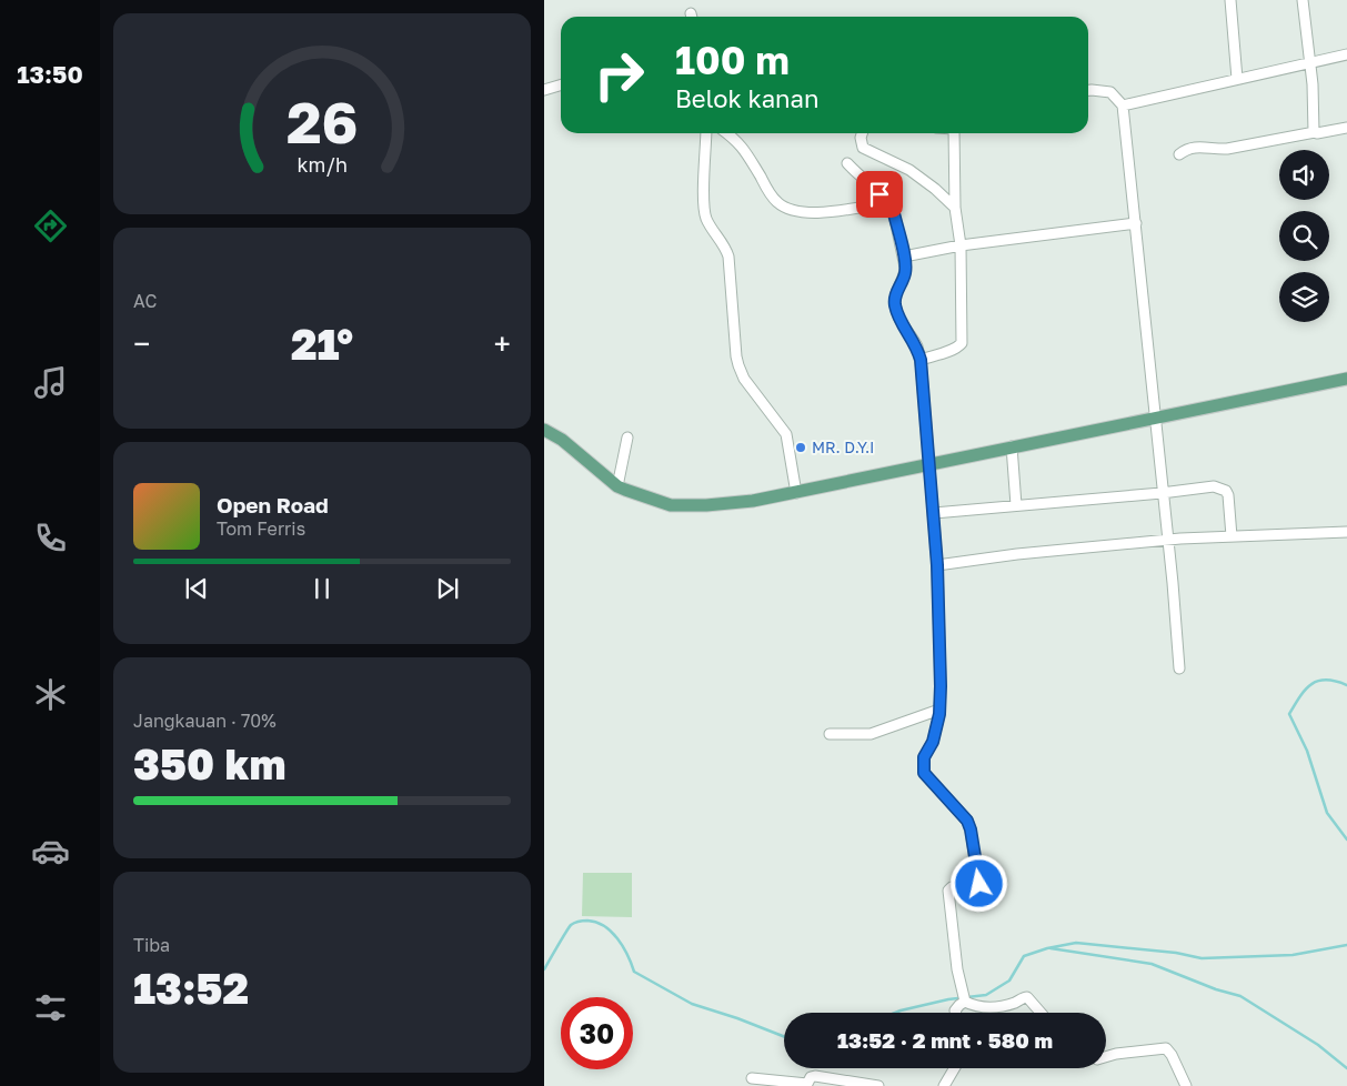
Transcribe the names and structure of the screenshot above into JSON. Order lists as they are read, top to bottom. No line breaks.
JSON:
{"places":["MR. D.Y.I"],"page":{"tabs":"13:50","turn":["100 m","Belok kanan"],"tile":["AC",["Jangkauan · 70%","350 km"],["Tiba","13:52"]],"heat":["−","21°","+"],"song":["Open Road","Tom Ferris"],"limit":"30","trip":"13:52 · 2 mnt · 580 m","gauge":["26","km/h"]}}
